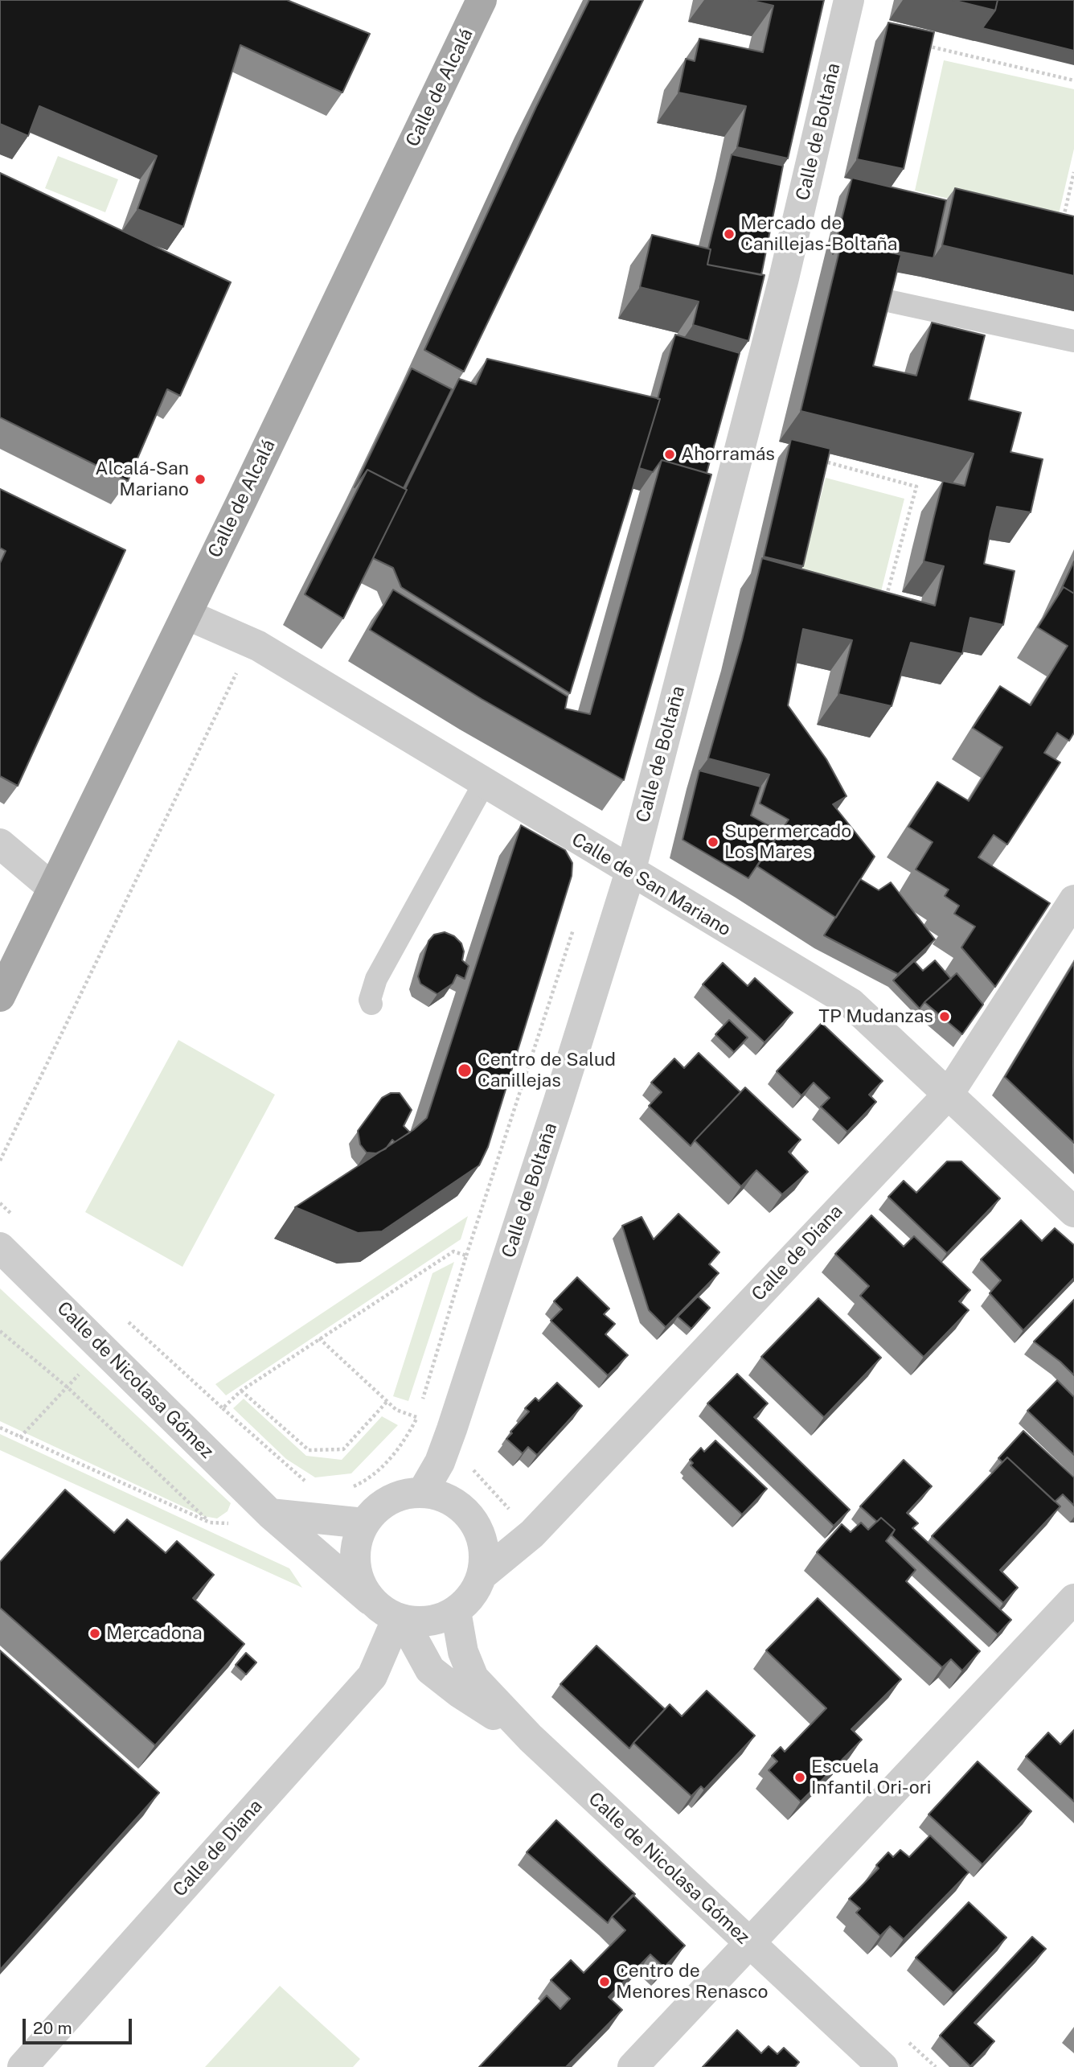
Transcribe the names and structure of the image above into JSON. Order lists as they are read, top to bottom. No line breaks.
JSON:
{"streets":{"main road":["Calle de Alcalá"],"street":["Calle de Boltaña","Calle de San Mariano","Calle de Diana","Calle de Nicolasa Gómez"]},"crossings":[["Calle de Alcalá","Calle de San Mariano"],["Calle de Boltaña","Calle de San Mariano"],["Calle de Boltaña","Calle de Diana"],["Calle de Boltaña","Calle de Nicolasa Gómez"],["Calle de San Mariano","Calle de Diana"],["Calle de Diana","Calle de Nicolasa Gómez"]],"places":["Mercado de Canillejas-Boltaña","Ahorramás","Alcalá-San Mariano","Supermercado Los Mares","TP Mudanzas","Centro de Salud Canillejas","Mercadona","Escuela Infantil Ori-ori","Centro de Menores Renasco"],"scale_bar":"20 m"}
